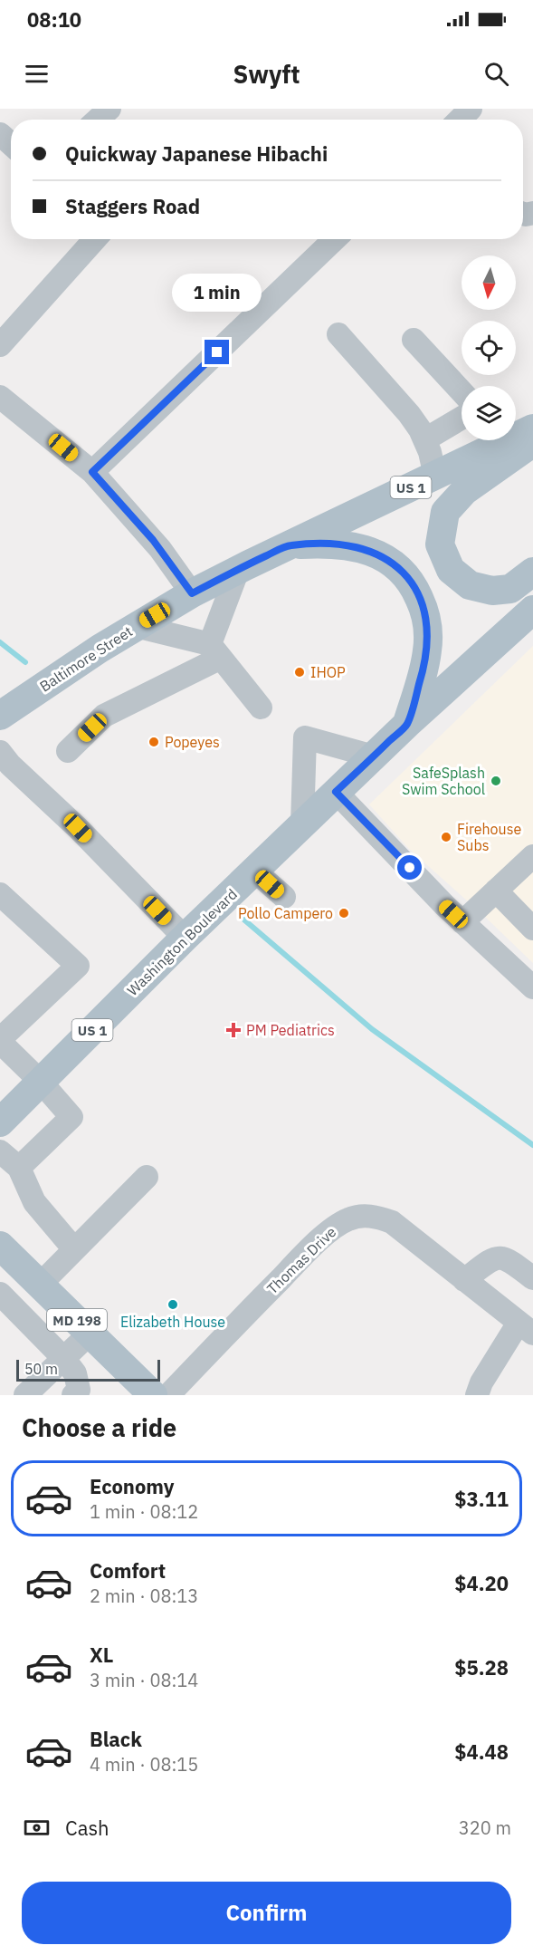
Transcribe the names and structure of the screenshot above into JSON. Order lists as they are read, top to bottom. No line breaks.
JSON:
{"streets":{"main road":["US 1","Baltimore Street","Washington Boulevard","MD 198"],"street":["Thomas Drive"]},"crossings":[["US 1","Baltimore Street"]],"places":{"other":["IHOP","Popeyes","SafeSplash Swim School","Firehouse Subs","Pollo Campero","Elizabeth House"],"health":["PM Pediatrics"]},"scale_bar":"50 m","north":"bottom","page":{"status":"08:10","header":"Swyft","banner":["Quickway Japanese Hibachi","Staggers Road"],"bubble":"1 min","scale":"50 m","heading":"Choose a ride","list":[{"name":"Economy","note":"1 min · 08:12","value":"$3.11"},{"name":"Comfort","note":"2 min · 08:13","value":"$4.20"},{"name":"XL","note":"3 min · 08:14","value":"$5.28"},{"name":"Black","note":"4 min · 08:15","value":"$4.48"}],"pay":["Cash","320 m"],"buttons":"Confirm"}}
